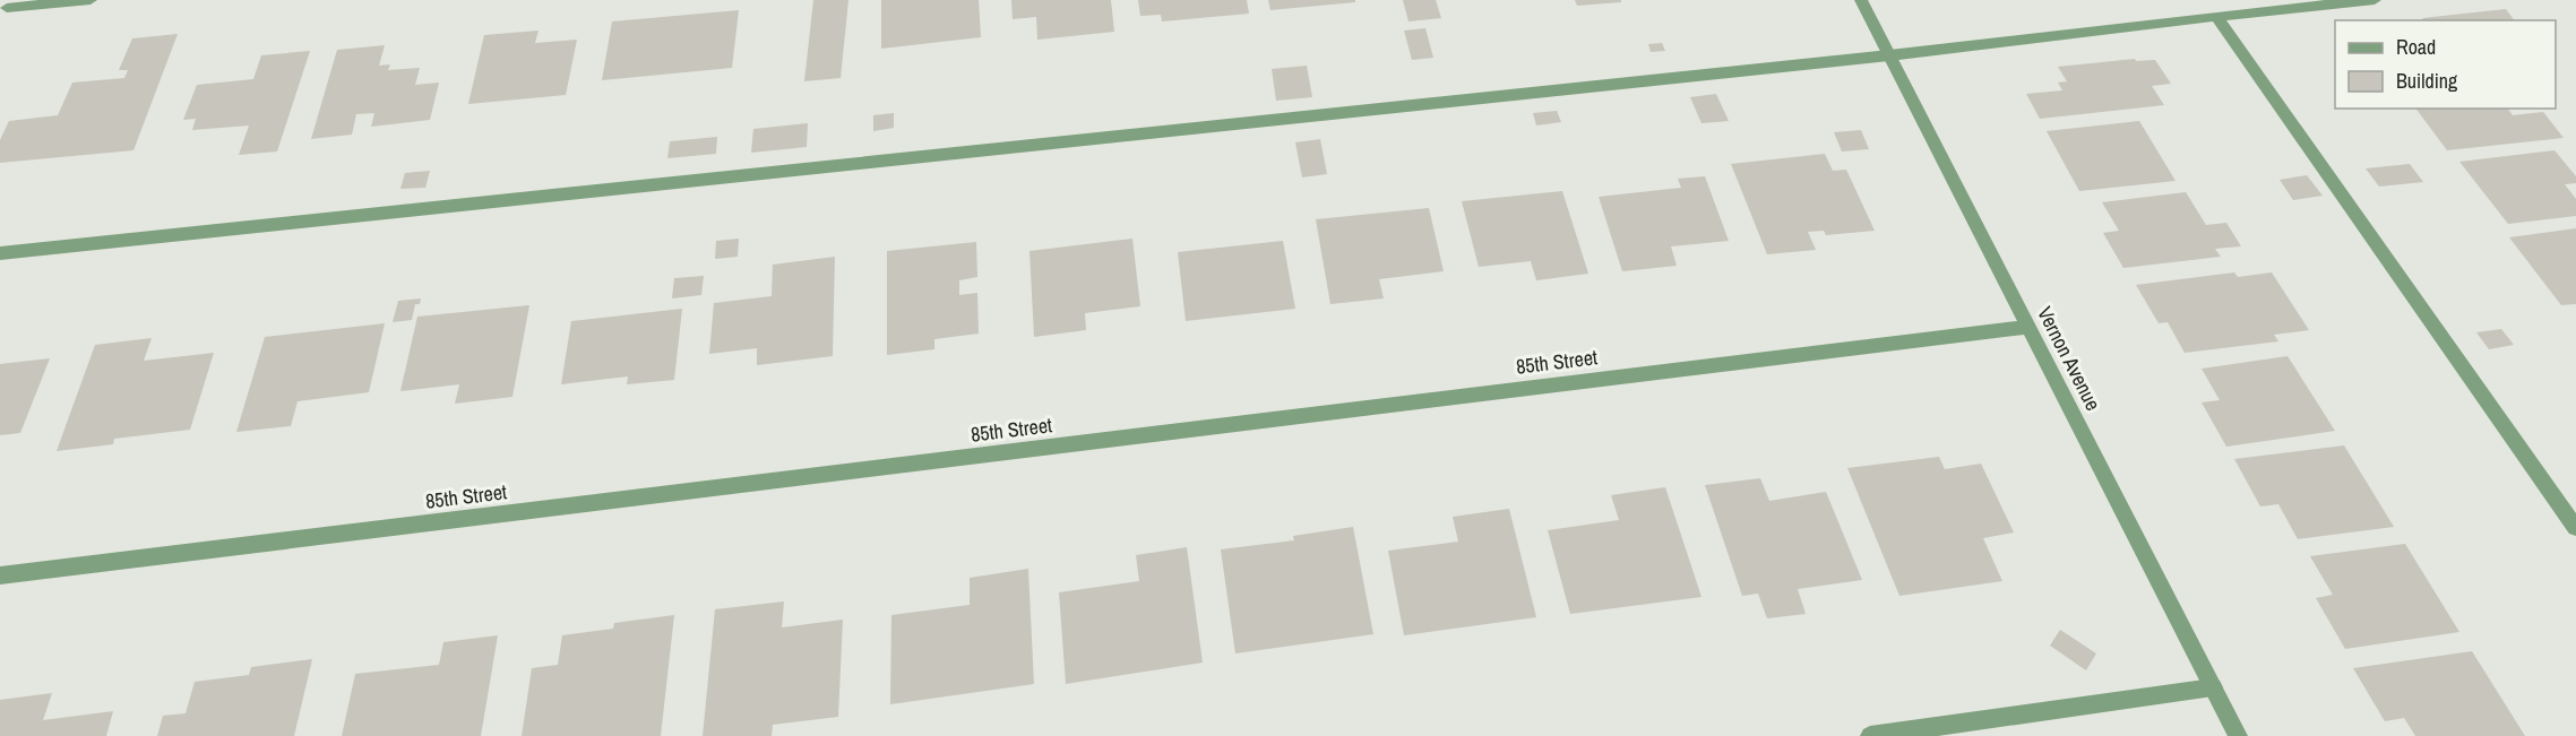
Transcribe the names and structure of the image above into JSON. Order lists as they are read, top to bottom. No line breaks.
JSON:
{"streets":{"street":["Vernon Avenue","85th Street"]},"crossings":[["Vernon Avenue","85th Street"]],"legend":["Road","Building"]}
